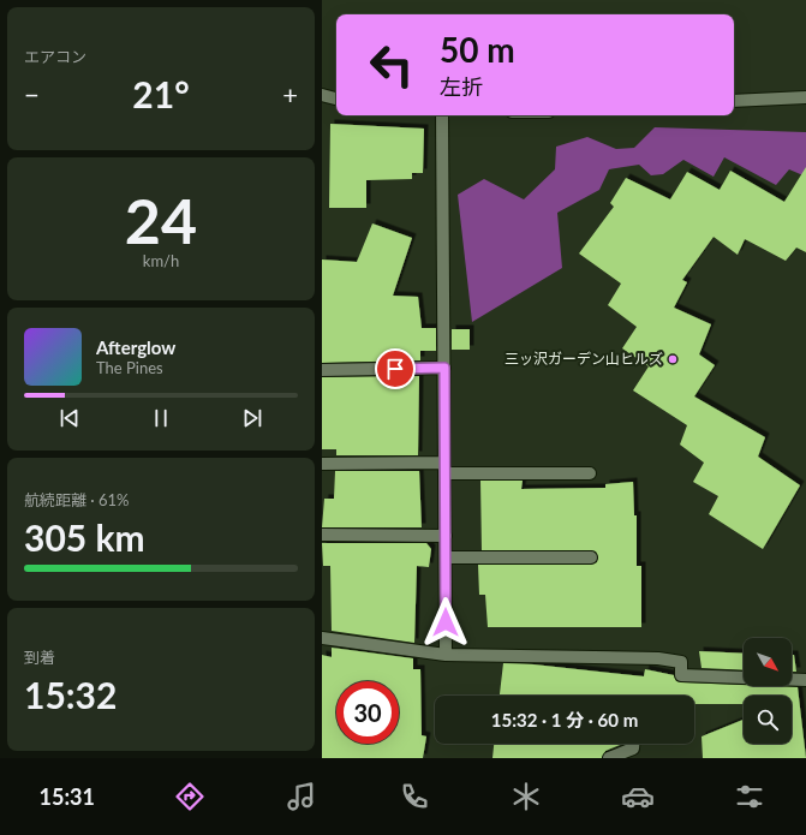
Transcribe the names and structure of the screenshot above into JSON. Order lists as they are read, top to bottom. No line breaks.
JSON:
{"places":["三ッ沢ガーデン山ヒルズ"],"north":"bottom right","page":{"tile":["エアコン",["24","km/h"],["航続距離 · 61%","305 km"],["到着","15:32"]],"turn":["50 m","左折"],"heat":["−","21°","+"],"song":["Afterglow","The Pines"],"limit":"30","trip":"15:32 · 1 分 · 60 m","tabs":"15:31"}}
